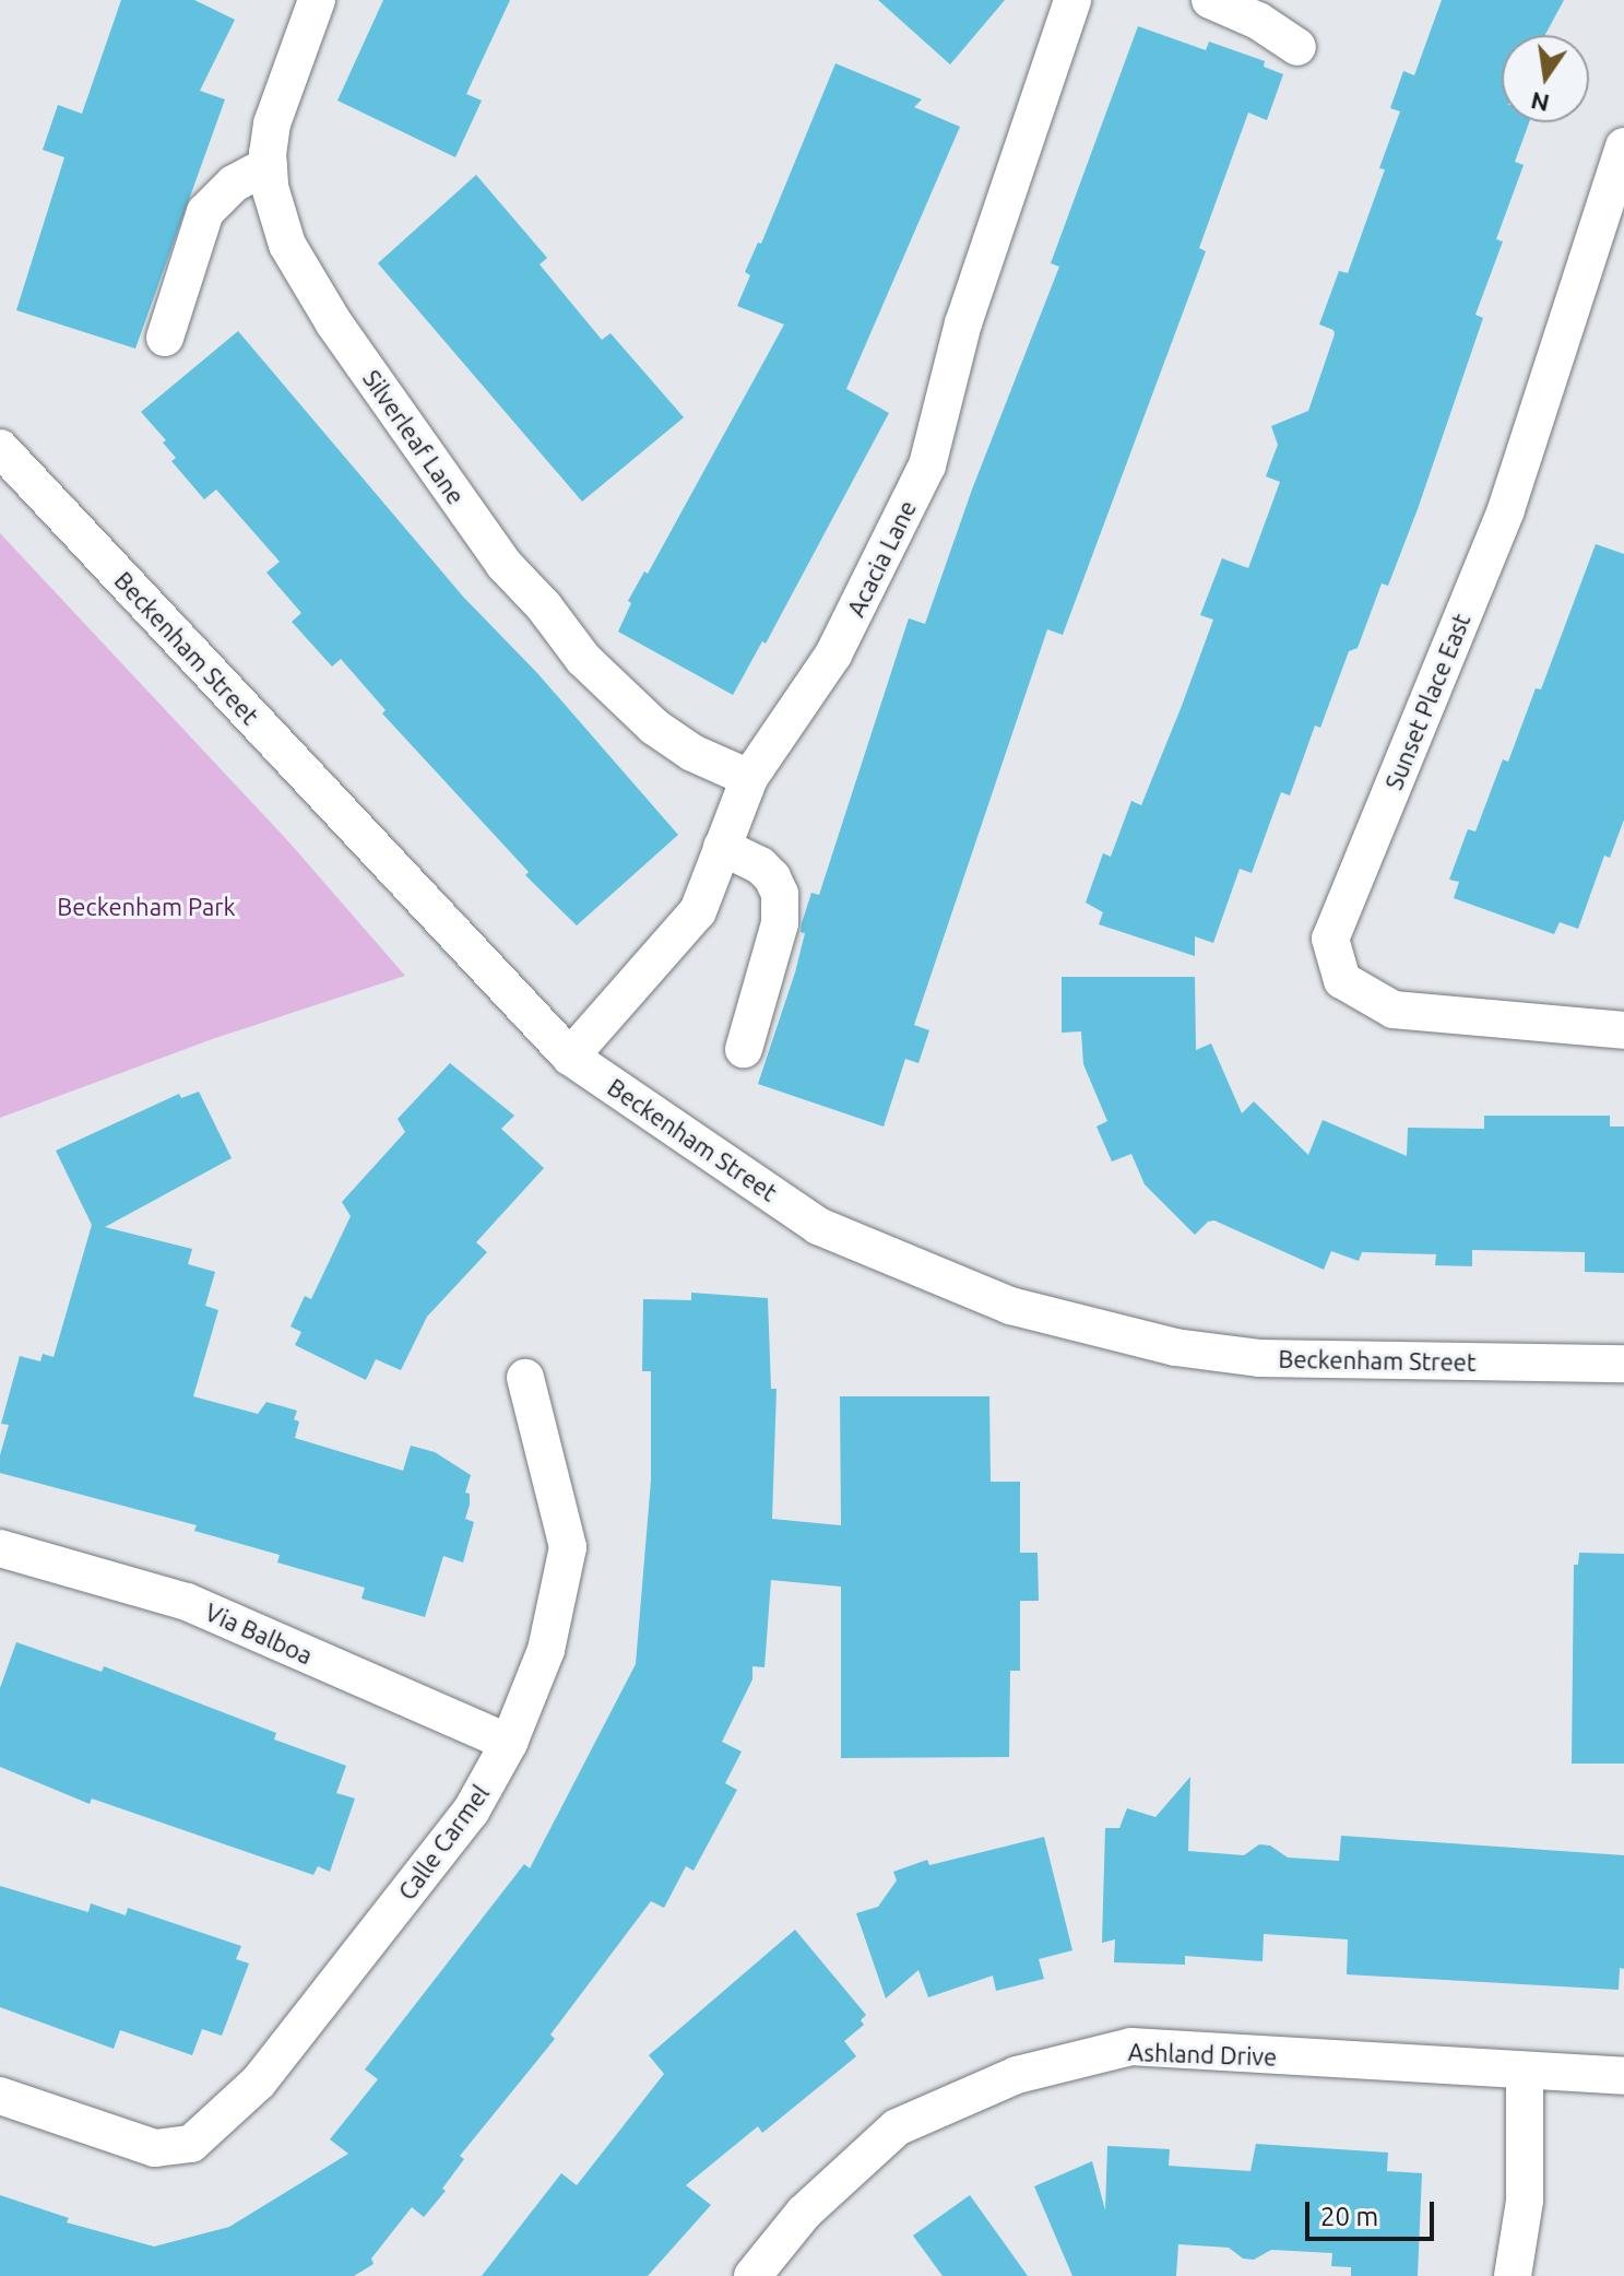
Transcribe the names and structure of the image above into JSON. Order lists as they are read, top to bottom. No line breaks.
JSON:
{"streets":{"street":["Silverleaf Lane","Acacia Lane","Beckenham Street","Sunset Place East","Via Balboa","Calle Carmel","Ashland Drive"]},"crossings":[["Silverleaf Lane","Acacia Lane"],["Acacia Lane","Beckenham Street"],["Via Balboa","Calle Carmel"]],"parks":["Beckenham Park"],"scale_bar":"20 m","north":"bottom"}
